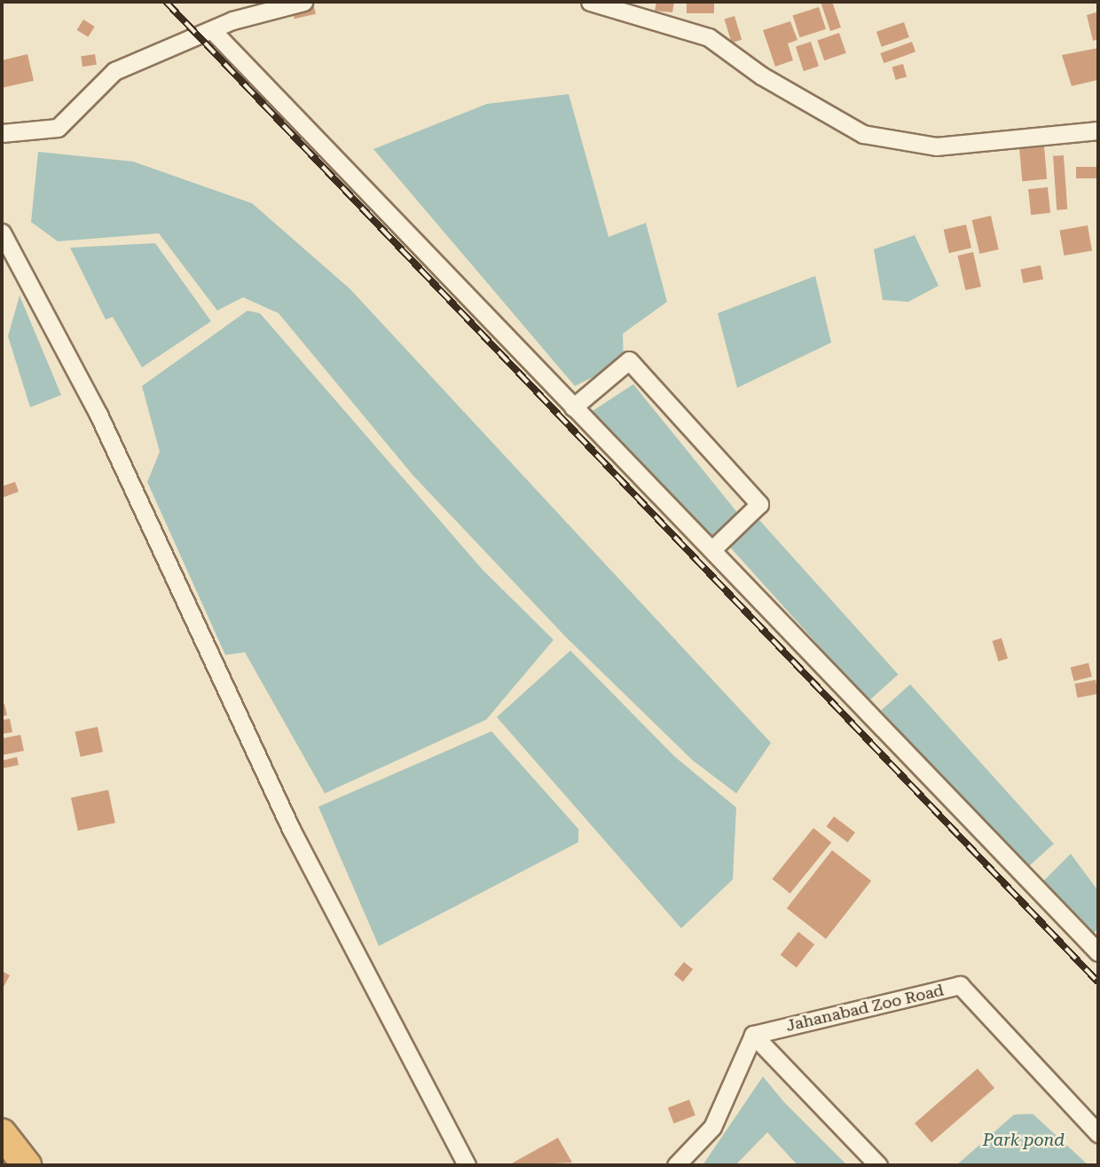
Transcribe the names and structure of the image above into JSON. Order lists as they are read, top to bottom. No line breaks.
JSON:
{"streets":{"street":["Jahanabad Zoo Road"]},"water":["Park pond"]}
